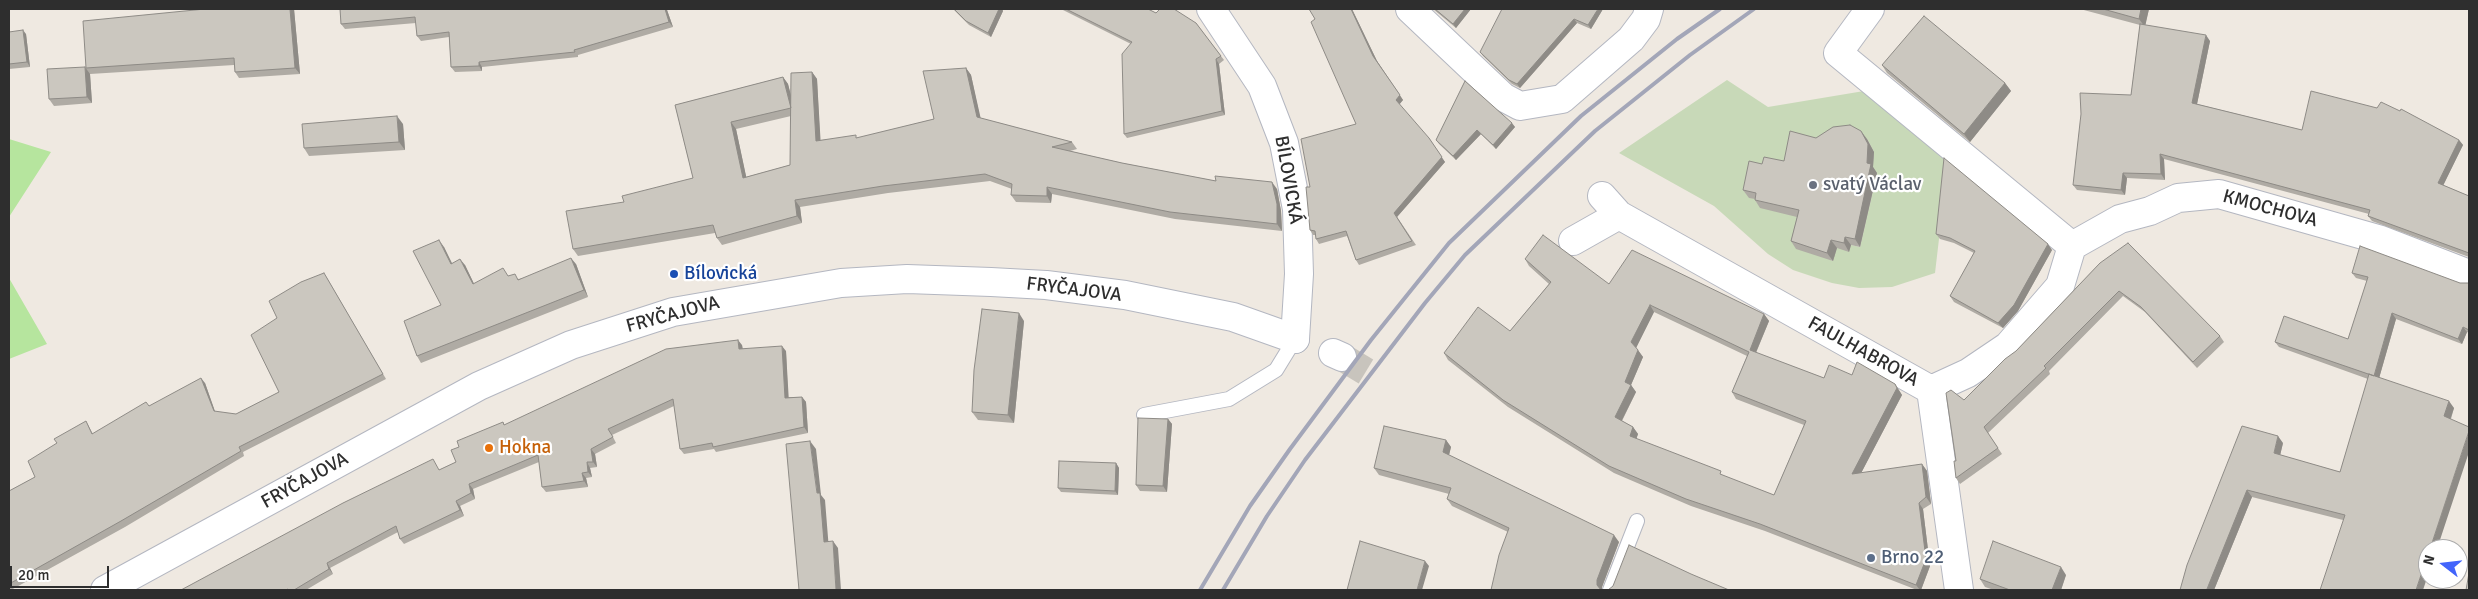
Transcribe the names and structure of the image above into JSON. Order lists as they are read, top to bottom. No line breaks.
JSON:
{"streets":{"street":["BÍLOVICKÁ","KMOCHOVA","FRYČAJOVA","FAULHABROVA"]},"crossings":[["BÍLOVICKÁ","FRYČAJOVA"]],"places":["svatý Václav","Bílovická","Hokna","Brno 22"],"scale_bar":"20 m","north":"left"}
